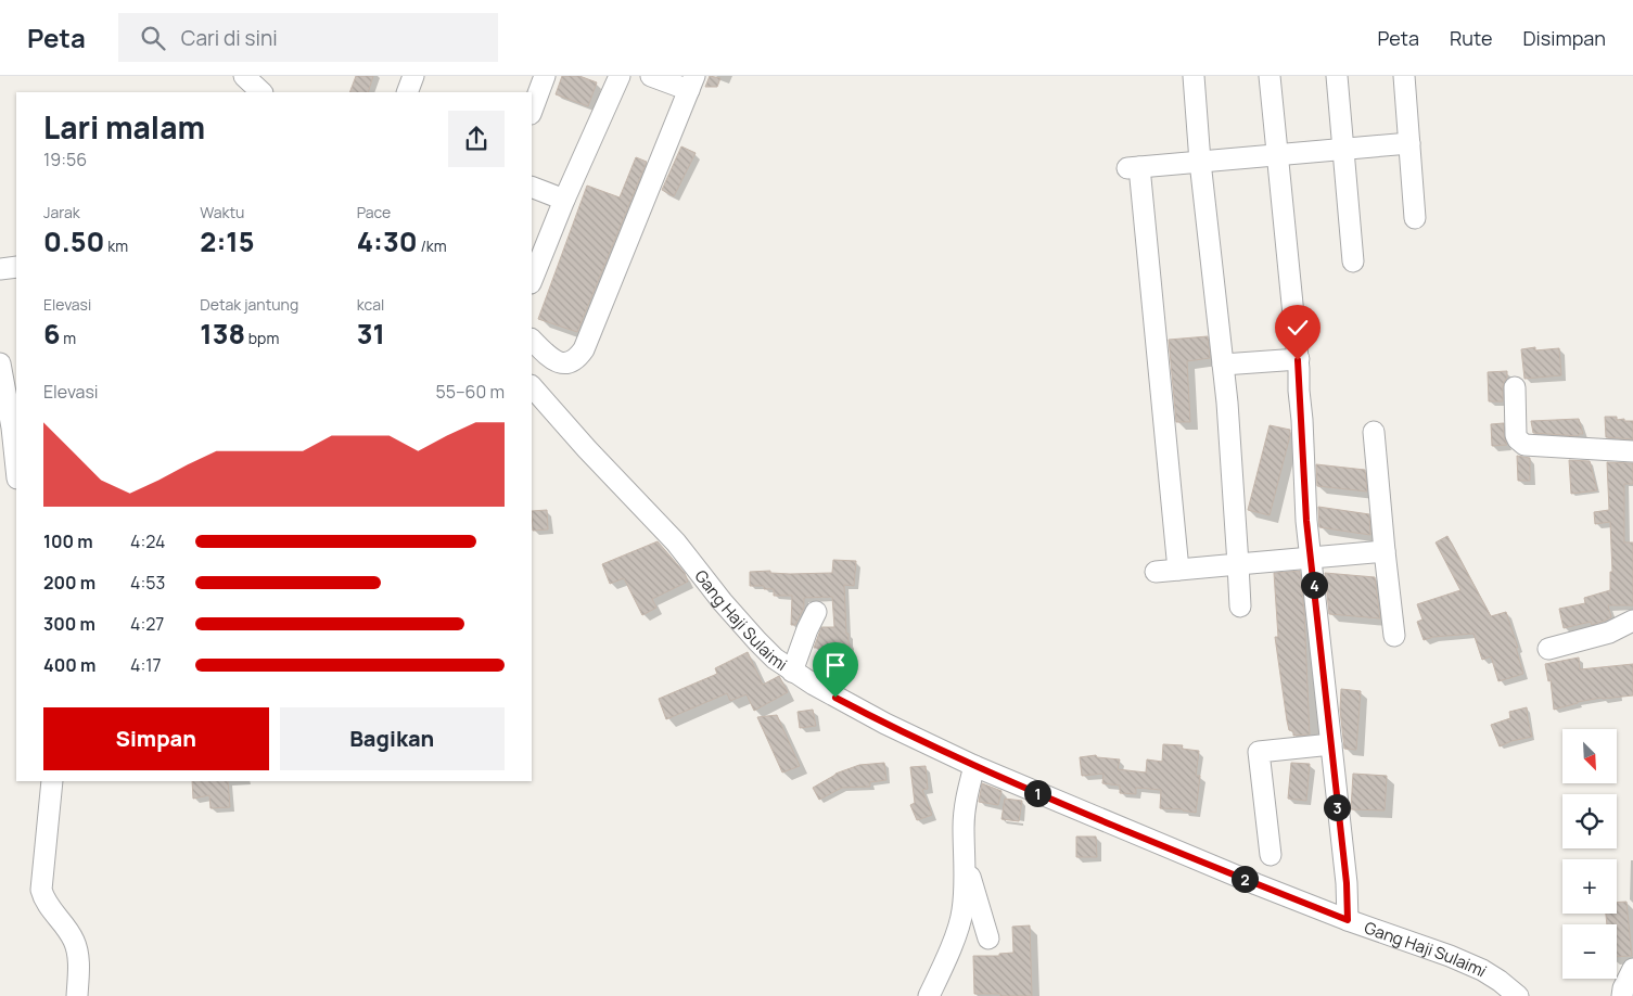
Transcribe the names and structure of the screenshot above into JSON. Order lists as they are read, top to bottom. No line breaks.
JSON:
{"streets":{"street":["Gang Haji Sulaimi"]},"north":"bottom right","page":{"header":"Peta","search":"Cari di sini","nav":["Peta","Rute","Disimpan"],"heading":["Lari malam","19:56"],"stats":[["Jarak","0.50 km"],["Waktu","2:15"],["Pace","4:30 /km"],["Elevasi","6 m"],["Detak jantung","138 bpm"],["kcal","31"]],"chart":["Elevasi","55–60 m"],"list":[{"name":"100 m","note":"4:24"},{"name":"200 m","note":"4:53"},{"name":"300 m","note":"4:27"},{"name":"400 m","note":"4:17"}],"pins":["4","1","3","2"],"buttons":["Simpan","Bagikan"],"map_buttons":["+","−"]}}
